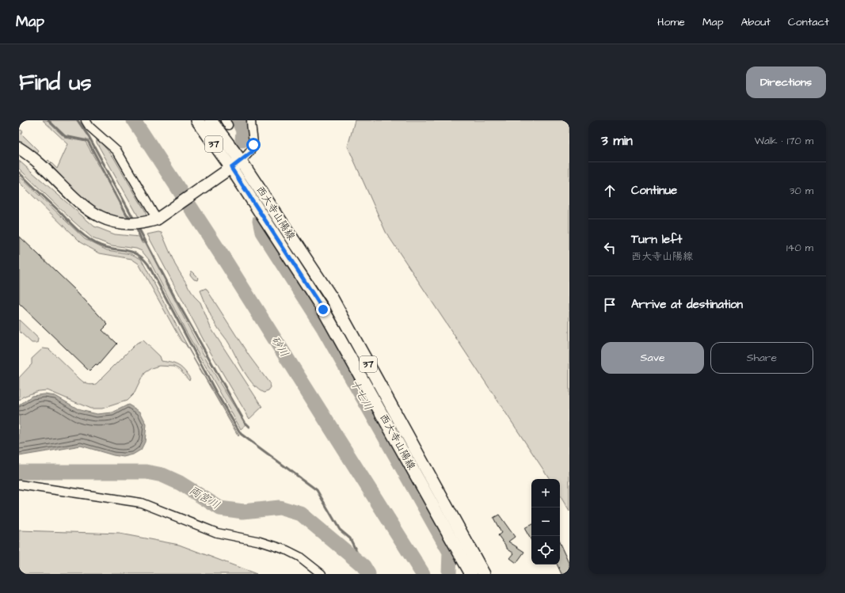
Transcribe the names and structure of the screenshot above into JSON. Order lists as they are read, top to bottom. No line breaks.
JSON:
{"streets":{"main road":["37","西大寺山陽線"]},"water":["砂川","十七川","両宮川"],"page":{"header":"Map","nav":["Home","Map","About","Contact"],"buttons":["Directions",["Save","Share"]],"title":"Find us","heading":["3 min","Walk · 170 m"],"list":[["Continue","30 m"],["Turn left","西大寺山陽線","140 m"],"Arrive at destination"],"map_buttons":["+","−"]}}
